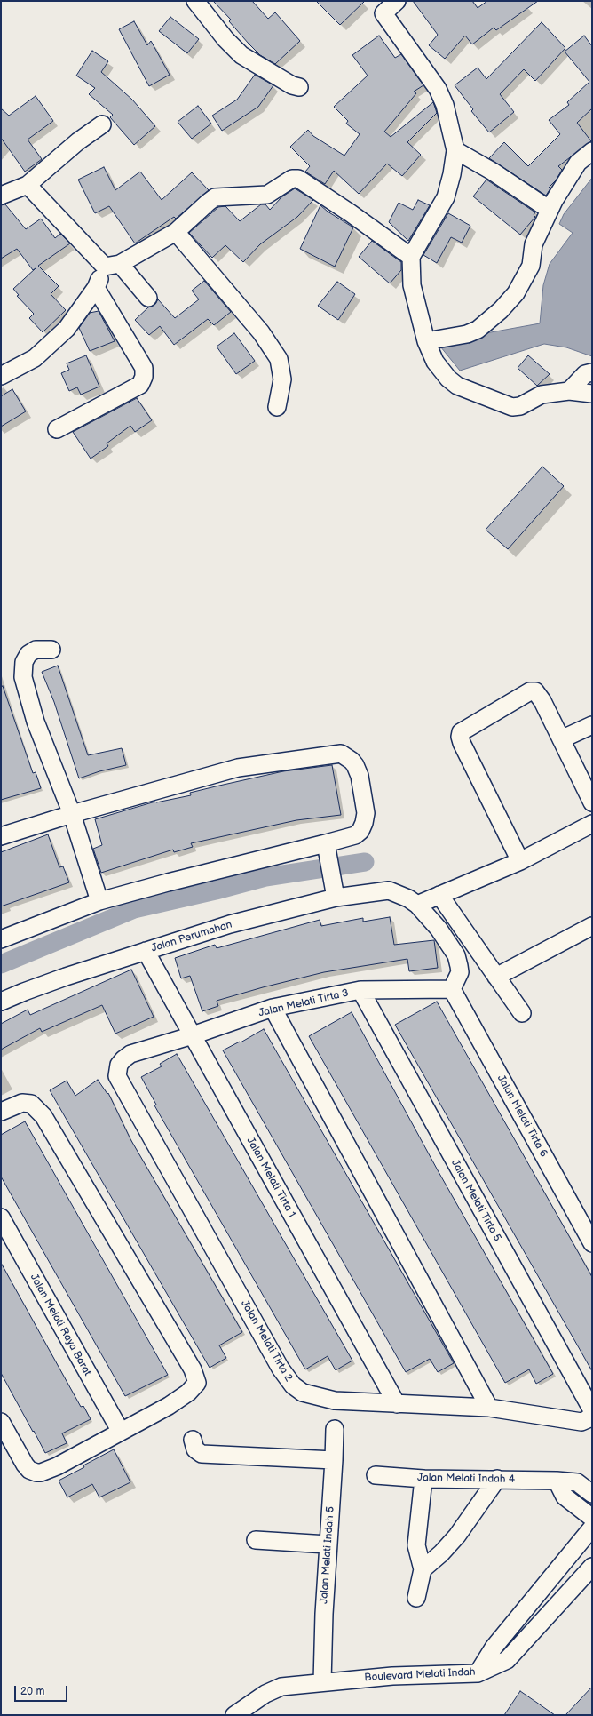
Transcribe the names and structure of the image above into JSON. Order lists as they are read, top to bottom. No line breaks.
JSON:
{"streets":{"street":["Jalan Perumahan","Jalan Melati Tirta 3","Jalan Melati Tirta 6","Jalan Melati Tirta 1","Jalan Melati Tirta 5","Jalan Melati Raya Barat","Jalan Melati Tirta 2","Jalan Melati Indah 4","Jalan Melati Indah 5","Boulevard Melati Indah"]},"crossings":[["Jalan Perumahan","Jalan Melati Tirta 1"],["Jalan Melati Tirta 3","Jalan Melati Tirta 6"],["Jalan Melati Tirta 3","Jalan Melati Tirta 1"],["Jalan Melati Tirta 3","Jalan Melati Tirta 5"],["Jalan Melati Tirta 3","Jalan Melati Tirta 2"],["Jalan Melati Tirta 1","Jalan Melati Tirta 2"],["Jalan Melati Tirta 5","Jalan Melati Tirta 2"],["Jalan Melati Indah 5","Boulevard Melati Indah"]],"scale_bar":"20 m"}
